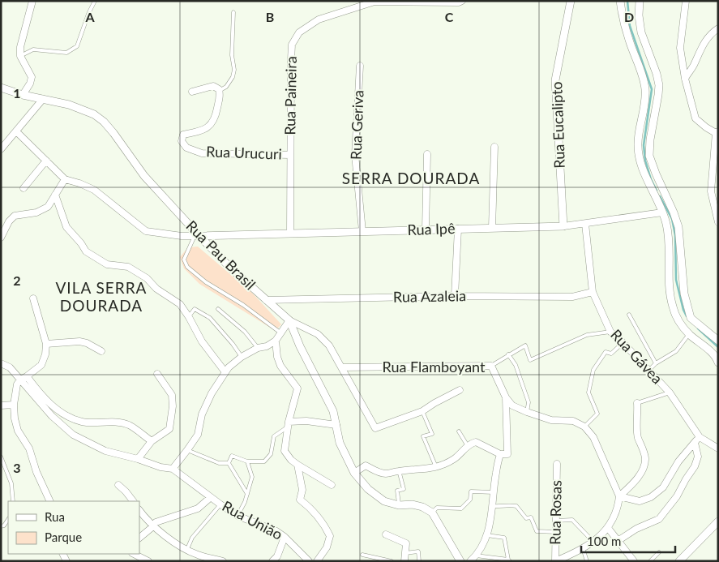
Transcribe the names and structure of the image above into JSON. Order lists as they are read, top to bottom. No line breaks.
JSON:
{"streets":{"street":["Rua Paineira","Rua Geriva","Rua Eucalipto","Rua Urucuri","Rua Ipê","Rua Pau Brasil","Rua Azaleia","Rua Gávea","Rua Flamboyant","Rua Rosas","Rua União"]},"crossings":[["Rua Paineira","Rua Urucuri"],["Rua Paineira","Rua Ipê"],["Rua Geriva","Rua Ipê"],["Rua Eucalipto","Rua Ipê"],["Rua Ipê","Rua Pau Brasil"],["Rua Ipê","Rua Gávea"],["Rua Pau Brasil","Rua Azaleia"],["Rua Pau Brasil","Rua Flamboyant"],["Rua Azaleia","Rua Gávea"]],"districts":["SERRA DOURADA","VILA SERRA DOURADA"],"legend":["Rua","Parque"],"scale_bar":"100 m","grid":{"columns":["A","B","C","D"],"rows":["1","2","3"]}}
